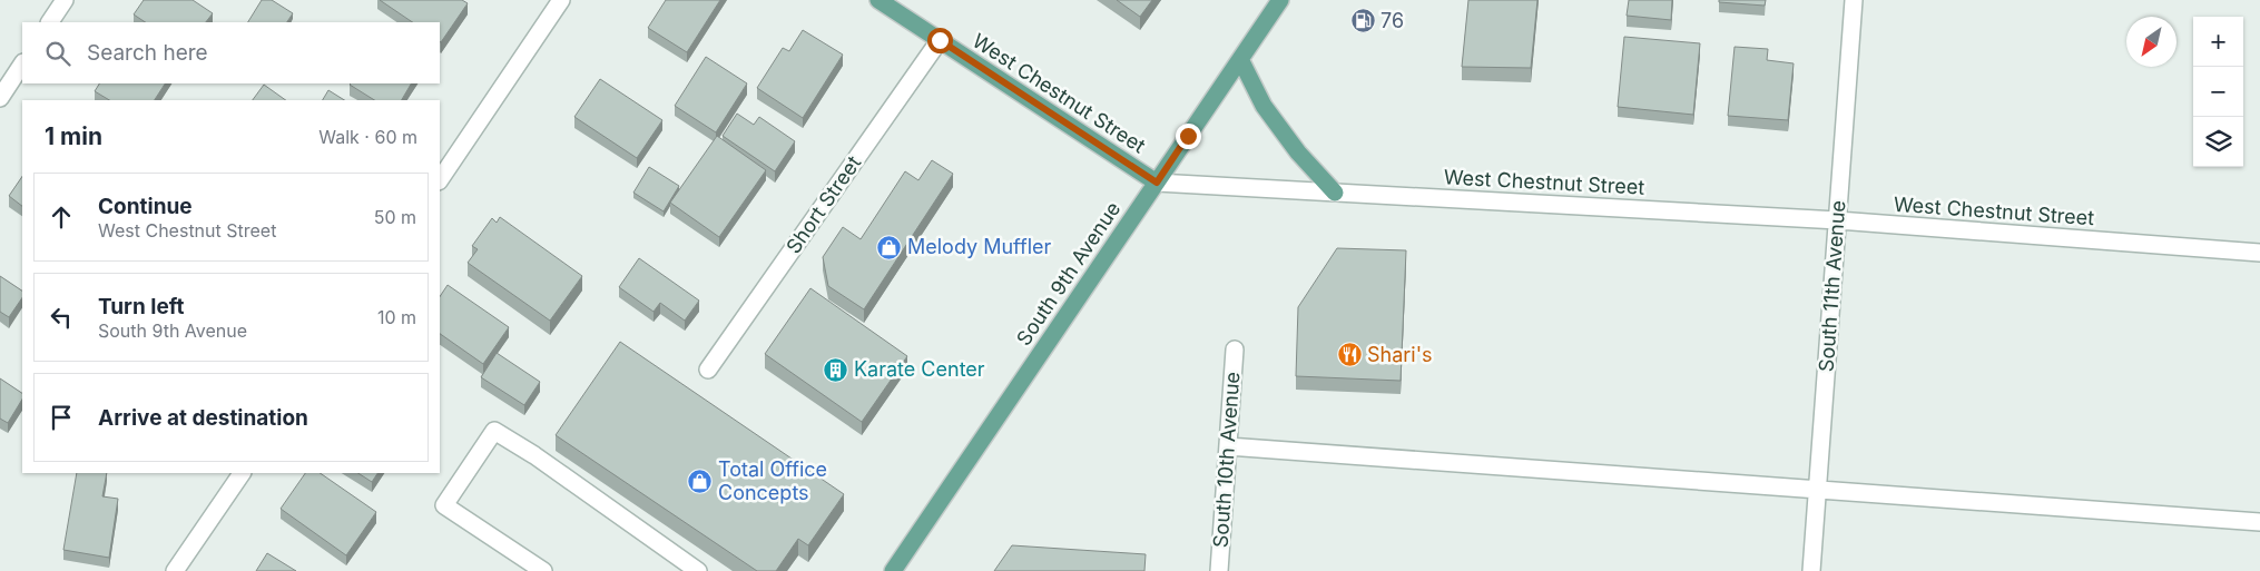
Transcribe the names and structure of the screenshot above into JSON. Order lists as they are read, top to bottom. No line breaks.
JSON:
{"streets":{"main road":["West Chestnut Street","South 9th Avenue"],"street":["Short Street","South 11th Avenue","South 10th Avenue"]},"crossings":[["West Chestnut Street","Short Street"],["West Chestnut Street","South 9th Avenue"],["West Chestnut Street","South 11th Avenue"]],"places":{"fuel station":["76"],"shop":["Melody Muffler","Total Office Concepts"],"restaurant":["Shari's"],"building":["Karate Center"]},"north":"bottom left","page":{"map_buttons":["+","−"],"search":"Search here","heading":["1 min","Walk · 60 m"],"list":[["Continue","West Chestnut Street","50 m"],["Turn left","South 9th Avenue","10 m"],"Arrive at destination"]}}
